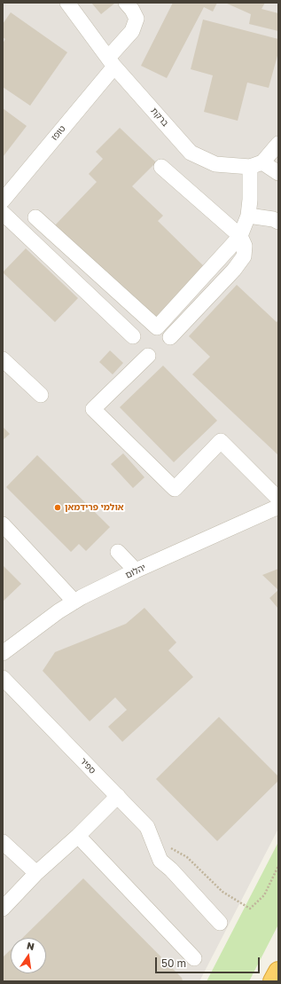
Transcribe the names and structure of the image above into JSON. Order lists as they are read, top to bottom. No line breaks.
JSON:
{"streets":{"street":["ברקת","טופז","יהלום","ספיר"]},"crossings":[["ברקת","טופז"]],"places":["אולמי פרידמאן"],"scale_bar":"50 m","north":"top"}
